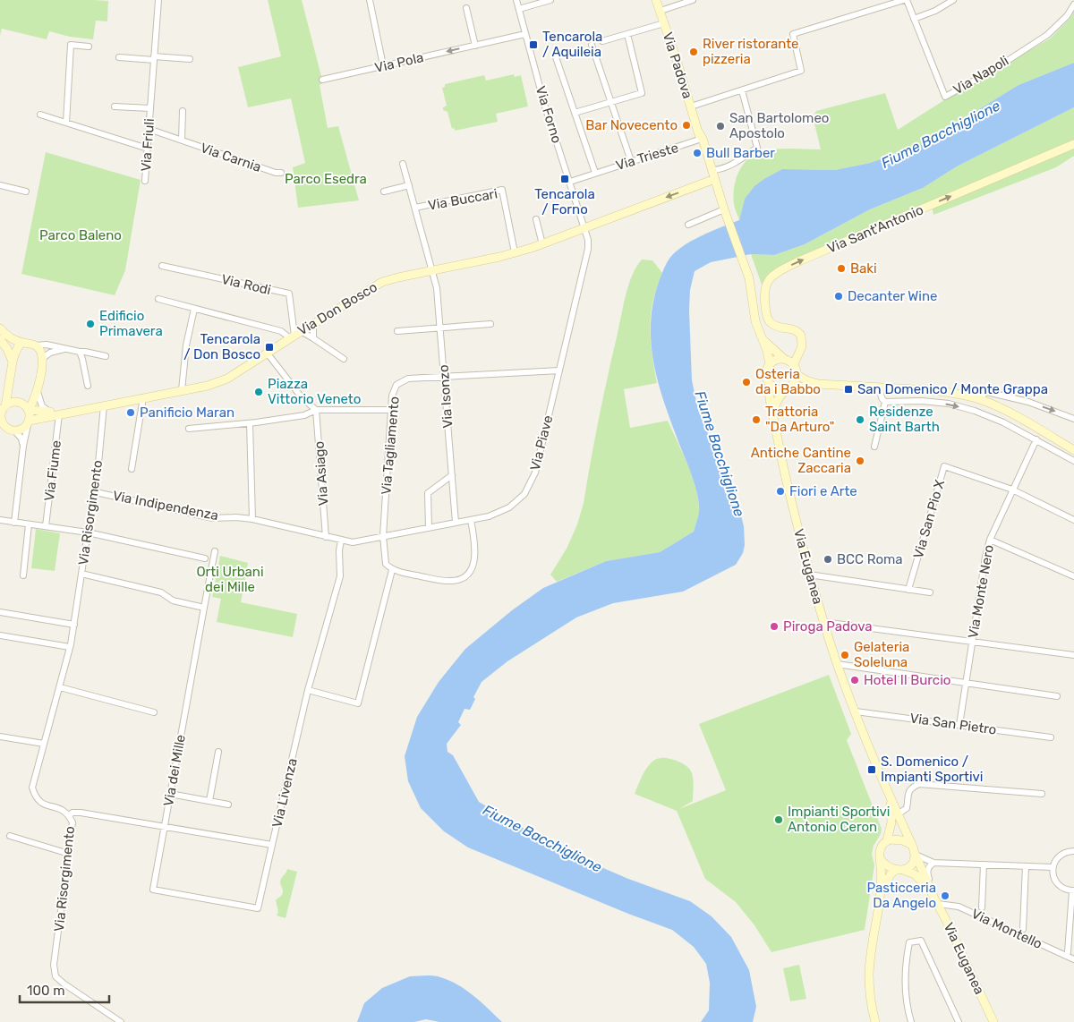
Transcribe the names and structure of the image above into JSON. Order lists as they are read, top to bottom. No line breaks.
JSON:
{"streets":{"street":["Via Pola","Via Padova","Via Napoli","Via Forno","Via Friuli","Via Trieste","Via Carnia","Via Buccari","Via Sant'Antonio","Via Rodi","Via Don Bosco","Via Isonzo","Via Piave","Via Tagliamento","Via Fiume","Via Asiago","Via Indipendenza","Via Risorgimento","Via San Pio X","Via Euganea","Via Monte Nero","Via San Pietro","Via dei Mille","Via Livenza","Via Montello"]},"crossings":[["Via Pola","Via Forno"],["Via Padova","Via Trieste"],["Via Padova","Via Don Bosco"],["Via Padova","Via Euganea"],["Via Forno","Via Trieste"],["Via Forno","Via Don Bosco"],["Via Forno","Via Piave"],["Via Friuli","Via Carnia"],["Via Buccari","Via Don Bosco"],["Via Buccari","Via Isonzo"],["Via Sant'Antonio","Via Euganea"],["Via Rodi","Via Don Bosco"],["Via Don Bosco","Via Isonzo"],["Via Don Bosco","Via Piave"],["Via Don Bosco","Via Fiume"],["Via Don Bosco","Via Risorgimento"],["Via Isonzo","Via Piave"],["Via Isonzo","Via Tagliamento"],["Via Piave","Via Tagliamento"],["Via Piave","Via Indipendenza"],["Via Piave","Via Livenza"],["Via Asiago","Via Indipendenza"],["Via Indipendenza","Via Risorgimento"],["Via Indipendenza","Via Livenza"],["Via Risorgimento","Via Livenza"],["Via San Pio X","Via Monte Nero"],["Via Euganea","Via San Pietro"],["Via Euganea","Via Montello"],["Via Monte Nero","Via San Pietro"],["Via dei Mille","Via Livenza"]],"one_way":["Via Pola"],"water":["Fiume Bacchiglione"],"parks":["Parco Esedra","Parco Baleno","Orti Urbani dei Mille"],"places":{"transit":["Tencarola / Aquileia","Tencarola / Forno","Tencarola / Don Bosco","San Domenico / Monte Grappa","S. Domenico / Impianti Sportivi"],"other":["River ristorante pizzeria","Bar Novecento","San Bartolomeo Apostolo","Bull Barber","Baki","Decanter Wine","Edificio Primavera","Osteria da i Babbo","Piazza Vittorio Veneto","Panificio Maran","Trattoria \"Da Arturo\"","Residenze Saint Barth","Antiche Cantine Zaccaria","Fiori e Arte","BCC Roma","Piroga Padova","Gelateria Soleluna","Hotel Il Burcio","Impianti Sportivi Antonio Ceron","Pasticceria Da Angelo"]},"scale_bar":"100 m"}
